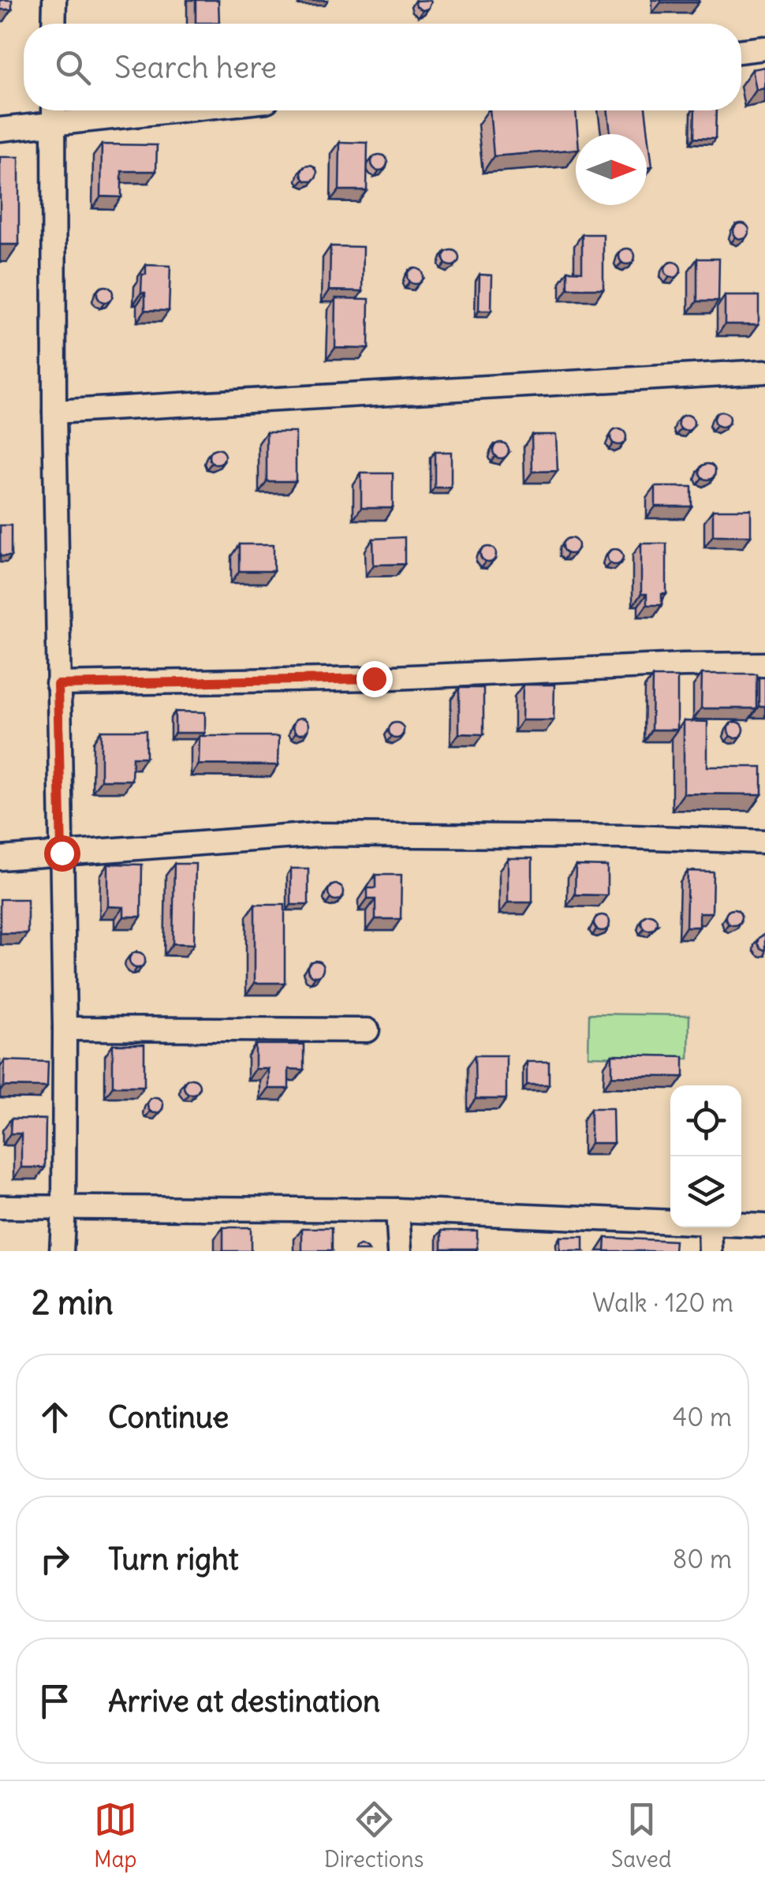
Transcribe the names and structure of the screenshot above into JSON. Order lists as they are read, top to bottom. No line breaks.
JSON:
{"north":"right","page":{"search":"Search here","heading":["2 min","Walk · 120 m"],"list":[["Continue","40 m"],["Turn right","80 m"],"Arrive at destination"],"nav":["Map","Directions","Saved"]}}
